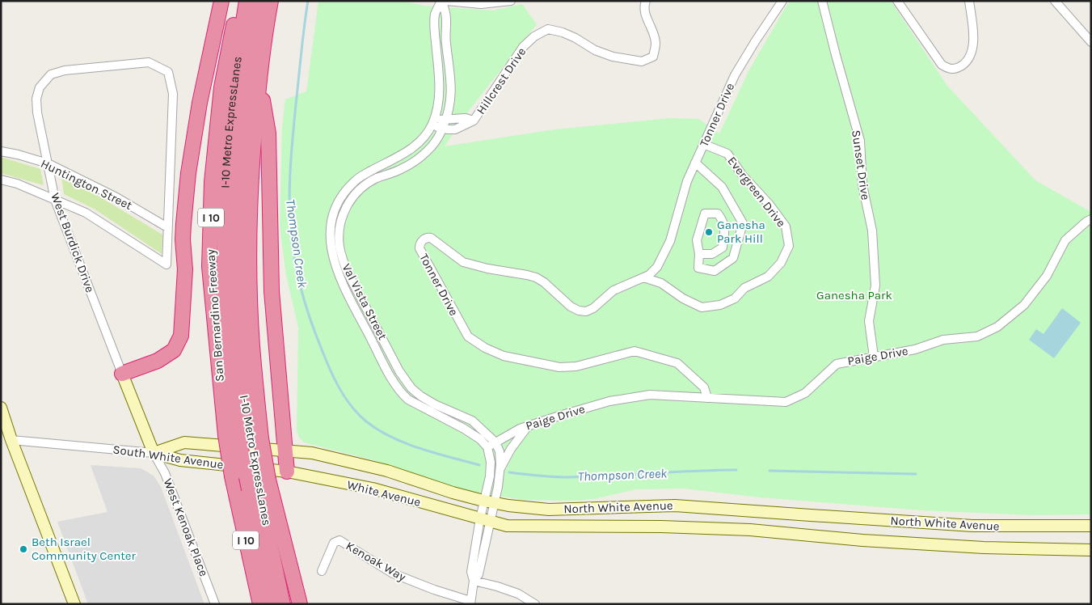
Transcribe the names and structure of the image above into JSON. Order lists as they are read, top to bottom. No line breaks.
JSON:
{"streets":{"highway":["I-10 Metro ExpressLanes","I 10","San Bernardino Freeway"],"main road":["West Burdick Drive","South White Avenue","White Avenue","North White Avenue"],"street":["Hillcrest Drive","Tonner Drive","Sunset Drive","Huntington Street","Evergreen Drive","Val Vista Street","Paige Drive","West Kenoak Place","Kenoak Way"]},"crossings":[["Hillcrest Drive","Val Vista Street"],["Tonner Drive","Evergreen Drive"],["Tonner Drive","Paige Drive"],["I-10 Metro ExpressLanes","San Bernardino Freeway"],["Sunset Drive","Paige Drive"],["Huntington Street","West Burdick Drive"],["West Burdick Drive","South White Avenue"],["West Burdick Drive","North White Avenue"],["West Burdick Drive","West Kenoak Place"],["Val Vista Street","Paige Drive"],["South White Avenue","White Avenue"],["South White Avenue","North White Avenue"],["South White Avenue","West Kenoak Place"],["White Avenue","North White Avenue"],["North White Avenue","West Kenoak Place"]],"water":["Thompson Creek"],"parks":["Ganesha Park"],"places":["Ganesha Park Hill","Beth Israel Community Center"]}
